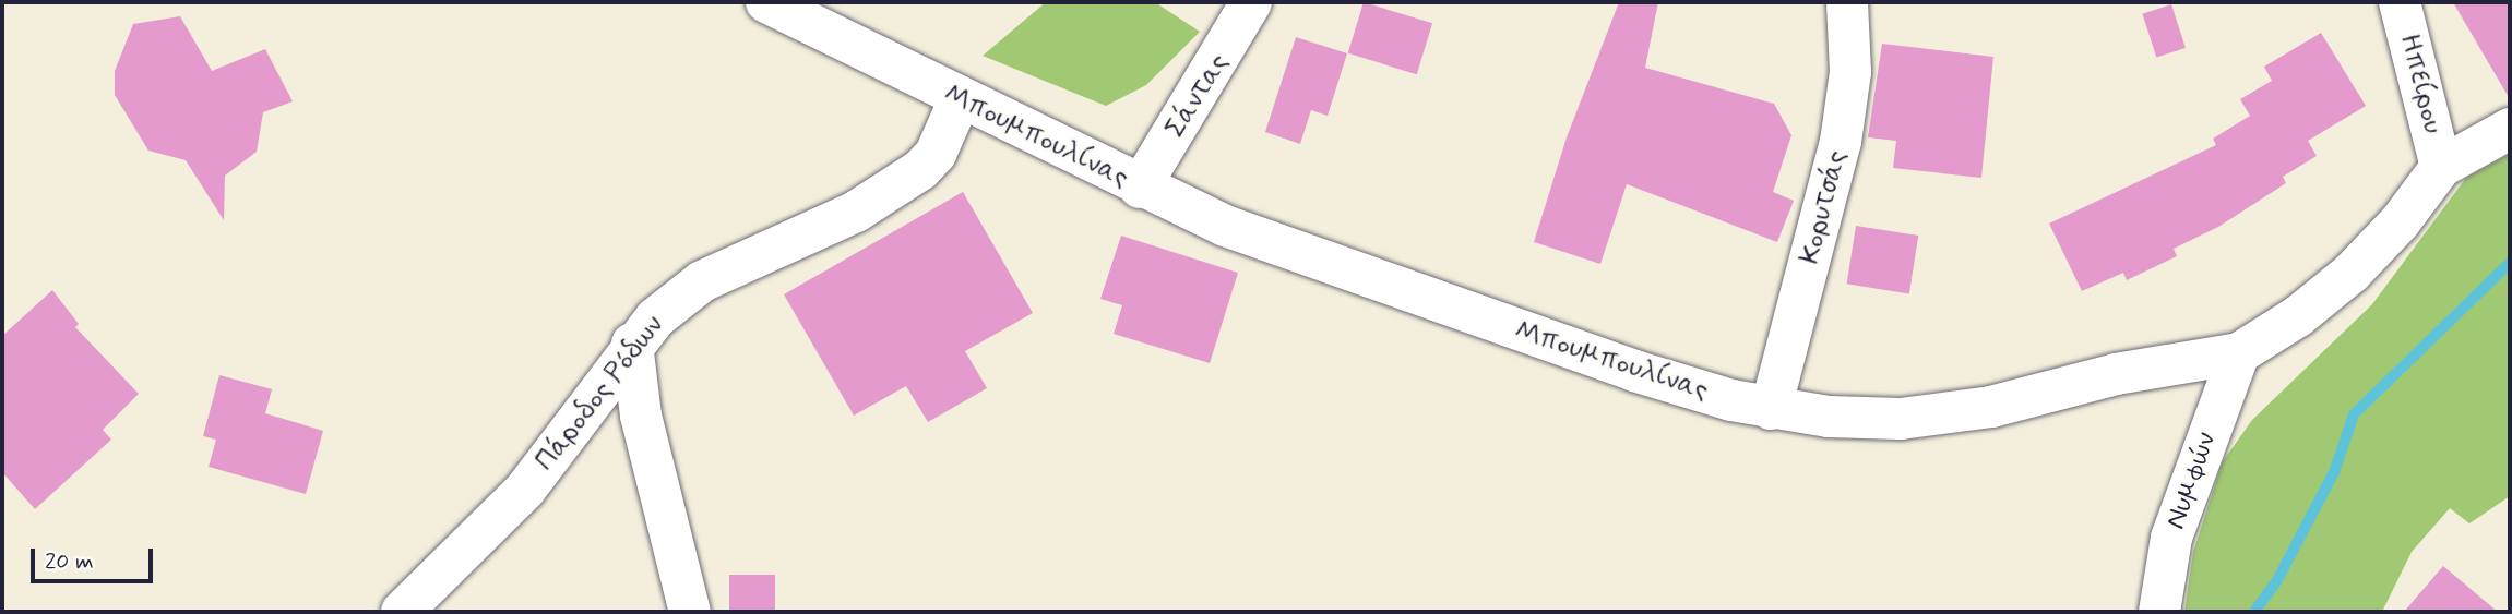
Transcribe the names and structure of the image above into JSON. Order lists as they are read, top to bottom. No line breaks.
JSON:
{"streets":{"street":["Ηπείρου","Σάντας","Μπουμπουλίνας","Κορυτσάς","Πάροδος Ρόδων","Νυμφών"]},"crossings":[["Ηπείρου","Μπουμπουλίνας"],["Σάντας","Μπουμπουλίνας"],["Μπουμπουλίνας","Κορυτσάς"],["Μπουμπουλίνας","Πάροδος Ρόδων"],["Μπουμπουλίνας","Νυμφών"]],"scale_bar":"20 m"}
